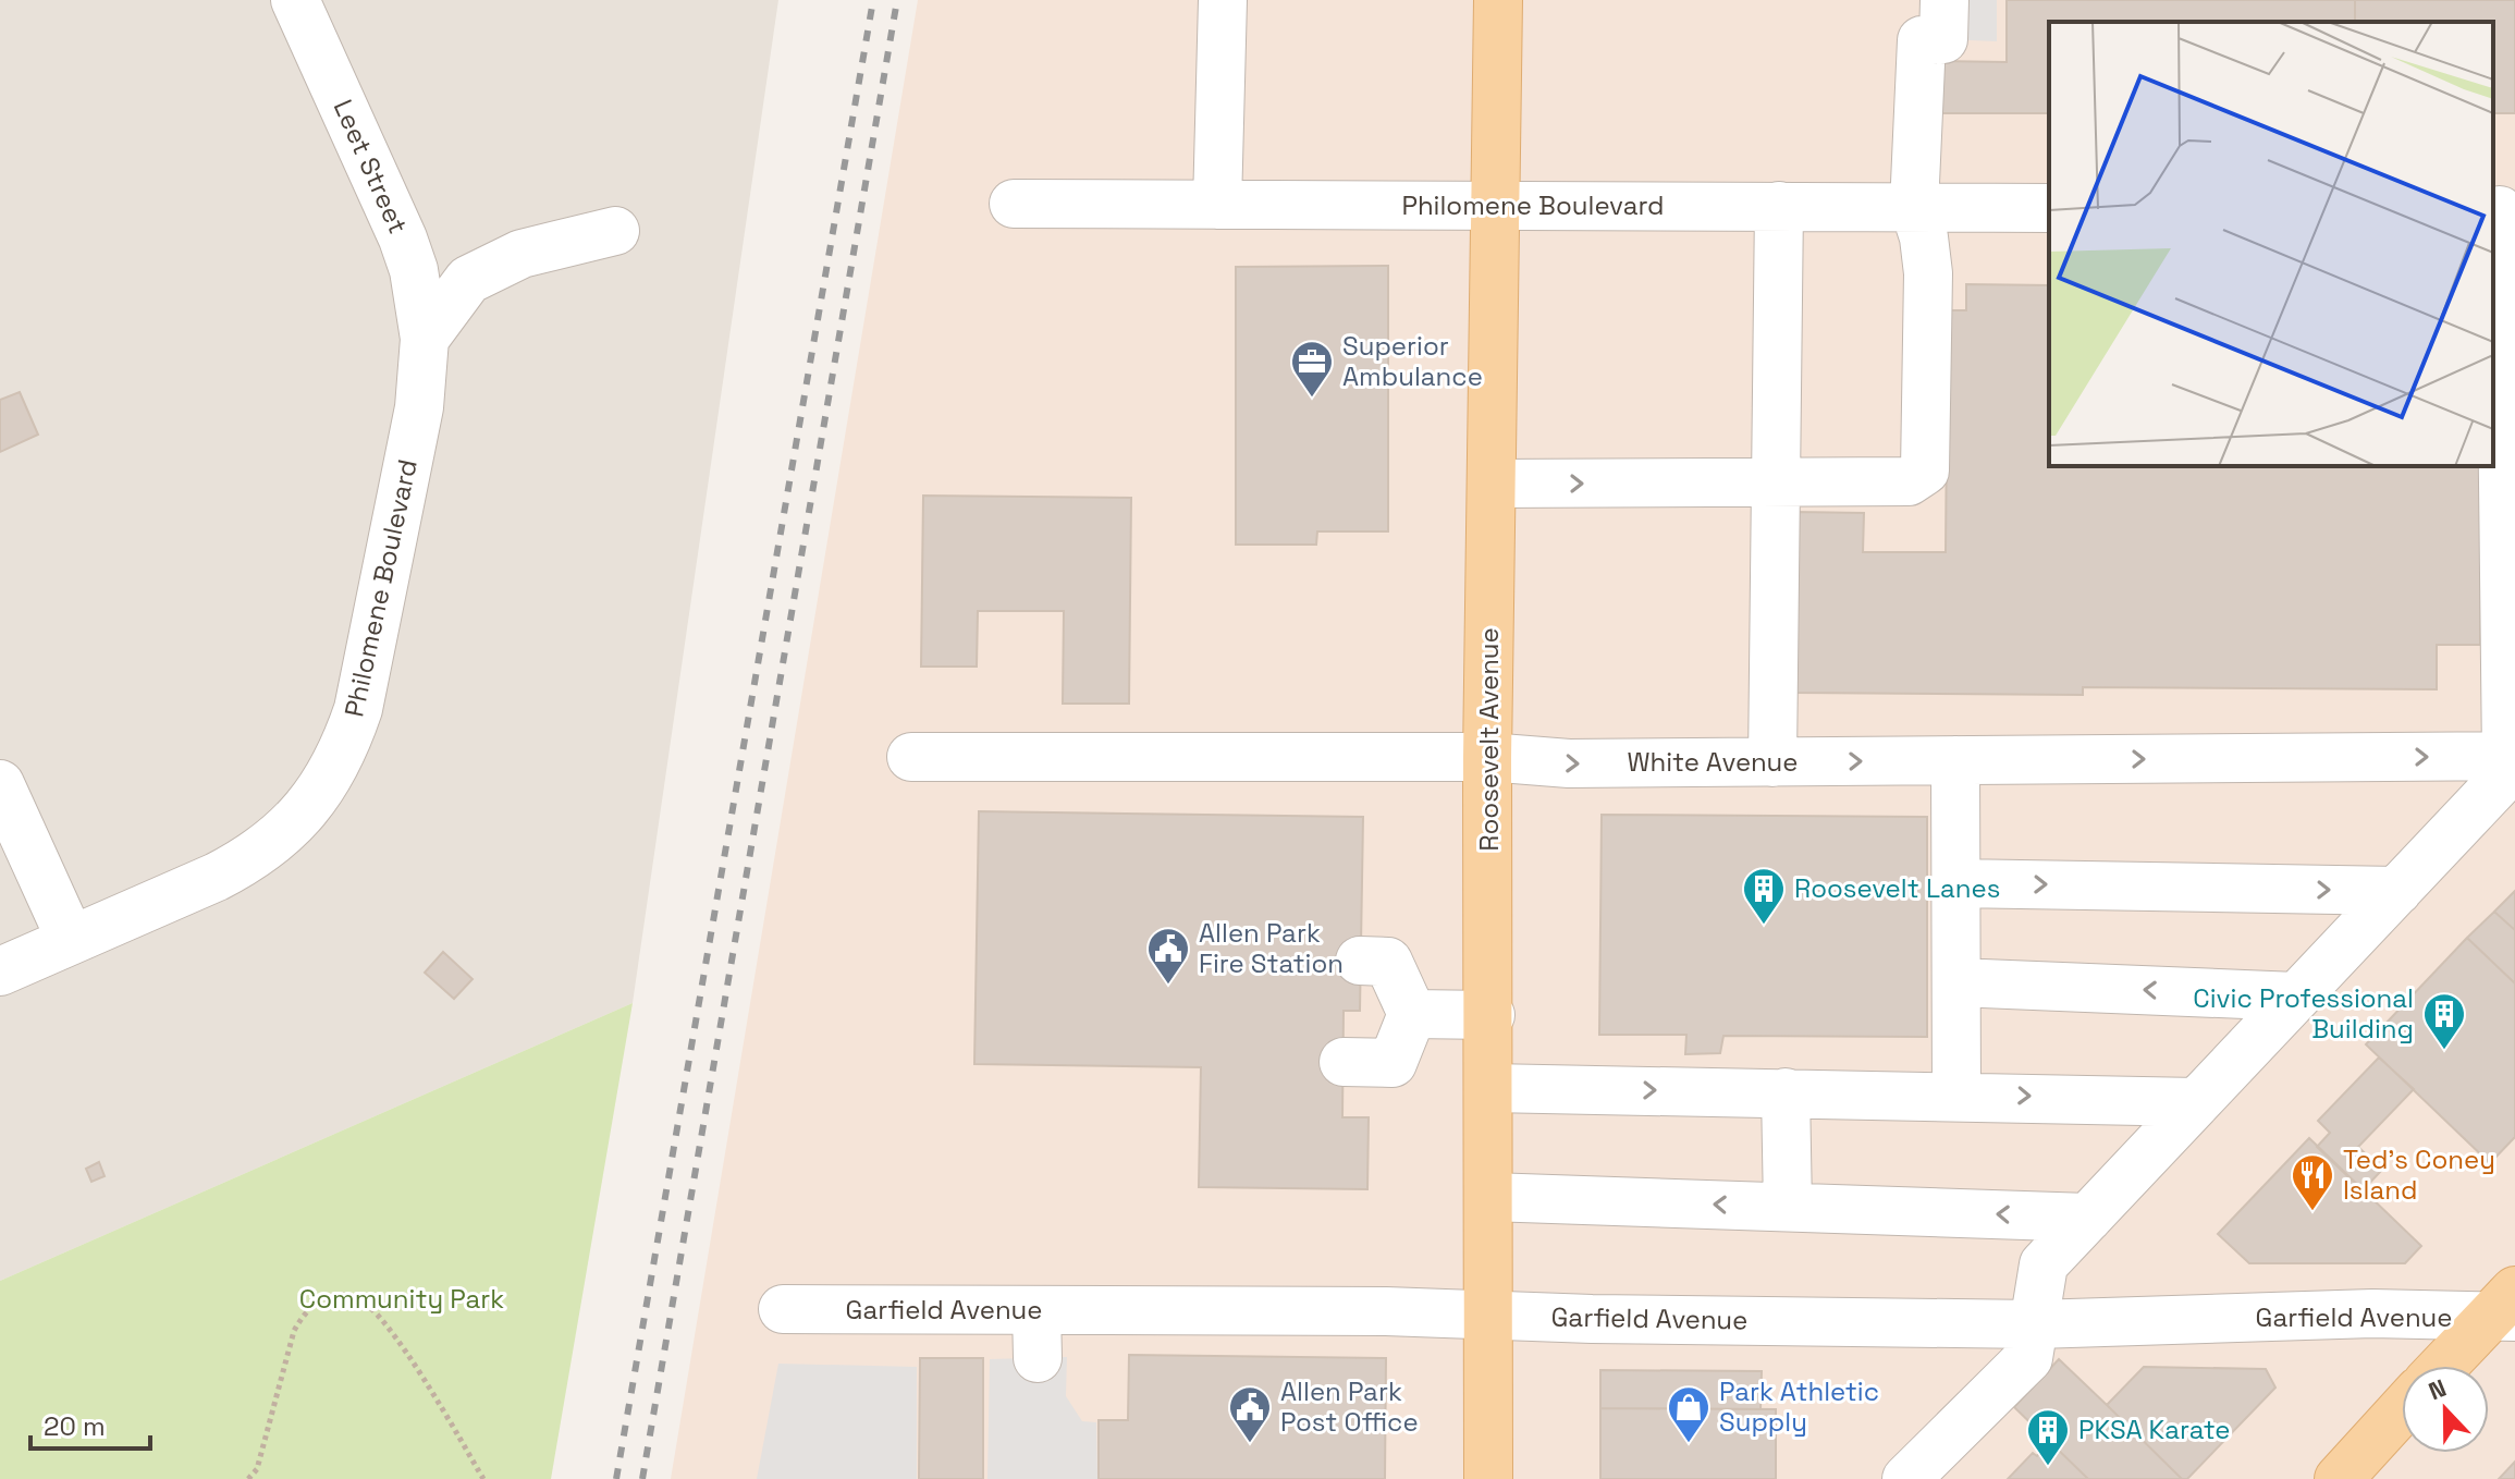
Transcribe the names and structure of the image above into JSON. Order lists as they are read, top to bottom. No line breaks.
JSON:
{"streets":{"main road":["Roosevelt Avenue"],"street":["Leet Street","Philomene Boulevard","White Avenue","Garfield Avenue"]},"crossings":[["Leet Street","Philomene Boulevard"],["Philomene Boulevard","Roosevelt Avenue"],["Roosevelt Avenue","White Avenue"],["Roosevelt Avenue","Garfield Avenue"]],"parks":["Community Park"],"places":{"office":["Superior Ambulance"],"building":["Roosevelt Lanes","Civic Professional Building","PKSA Karate"],"public building":["Allen Park Fire Station","Allen Park Post Office"],"restaurant":["Ted's Coney Island"],"shop":["Park Athletic Supply"]},"scale_bar":"20 m","north":"top"}
